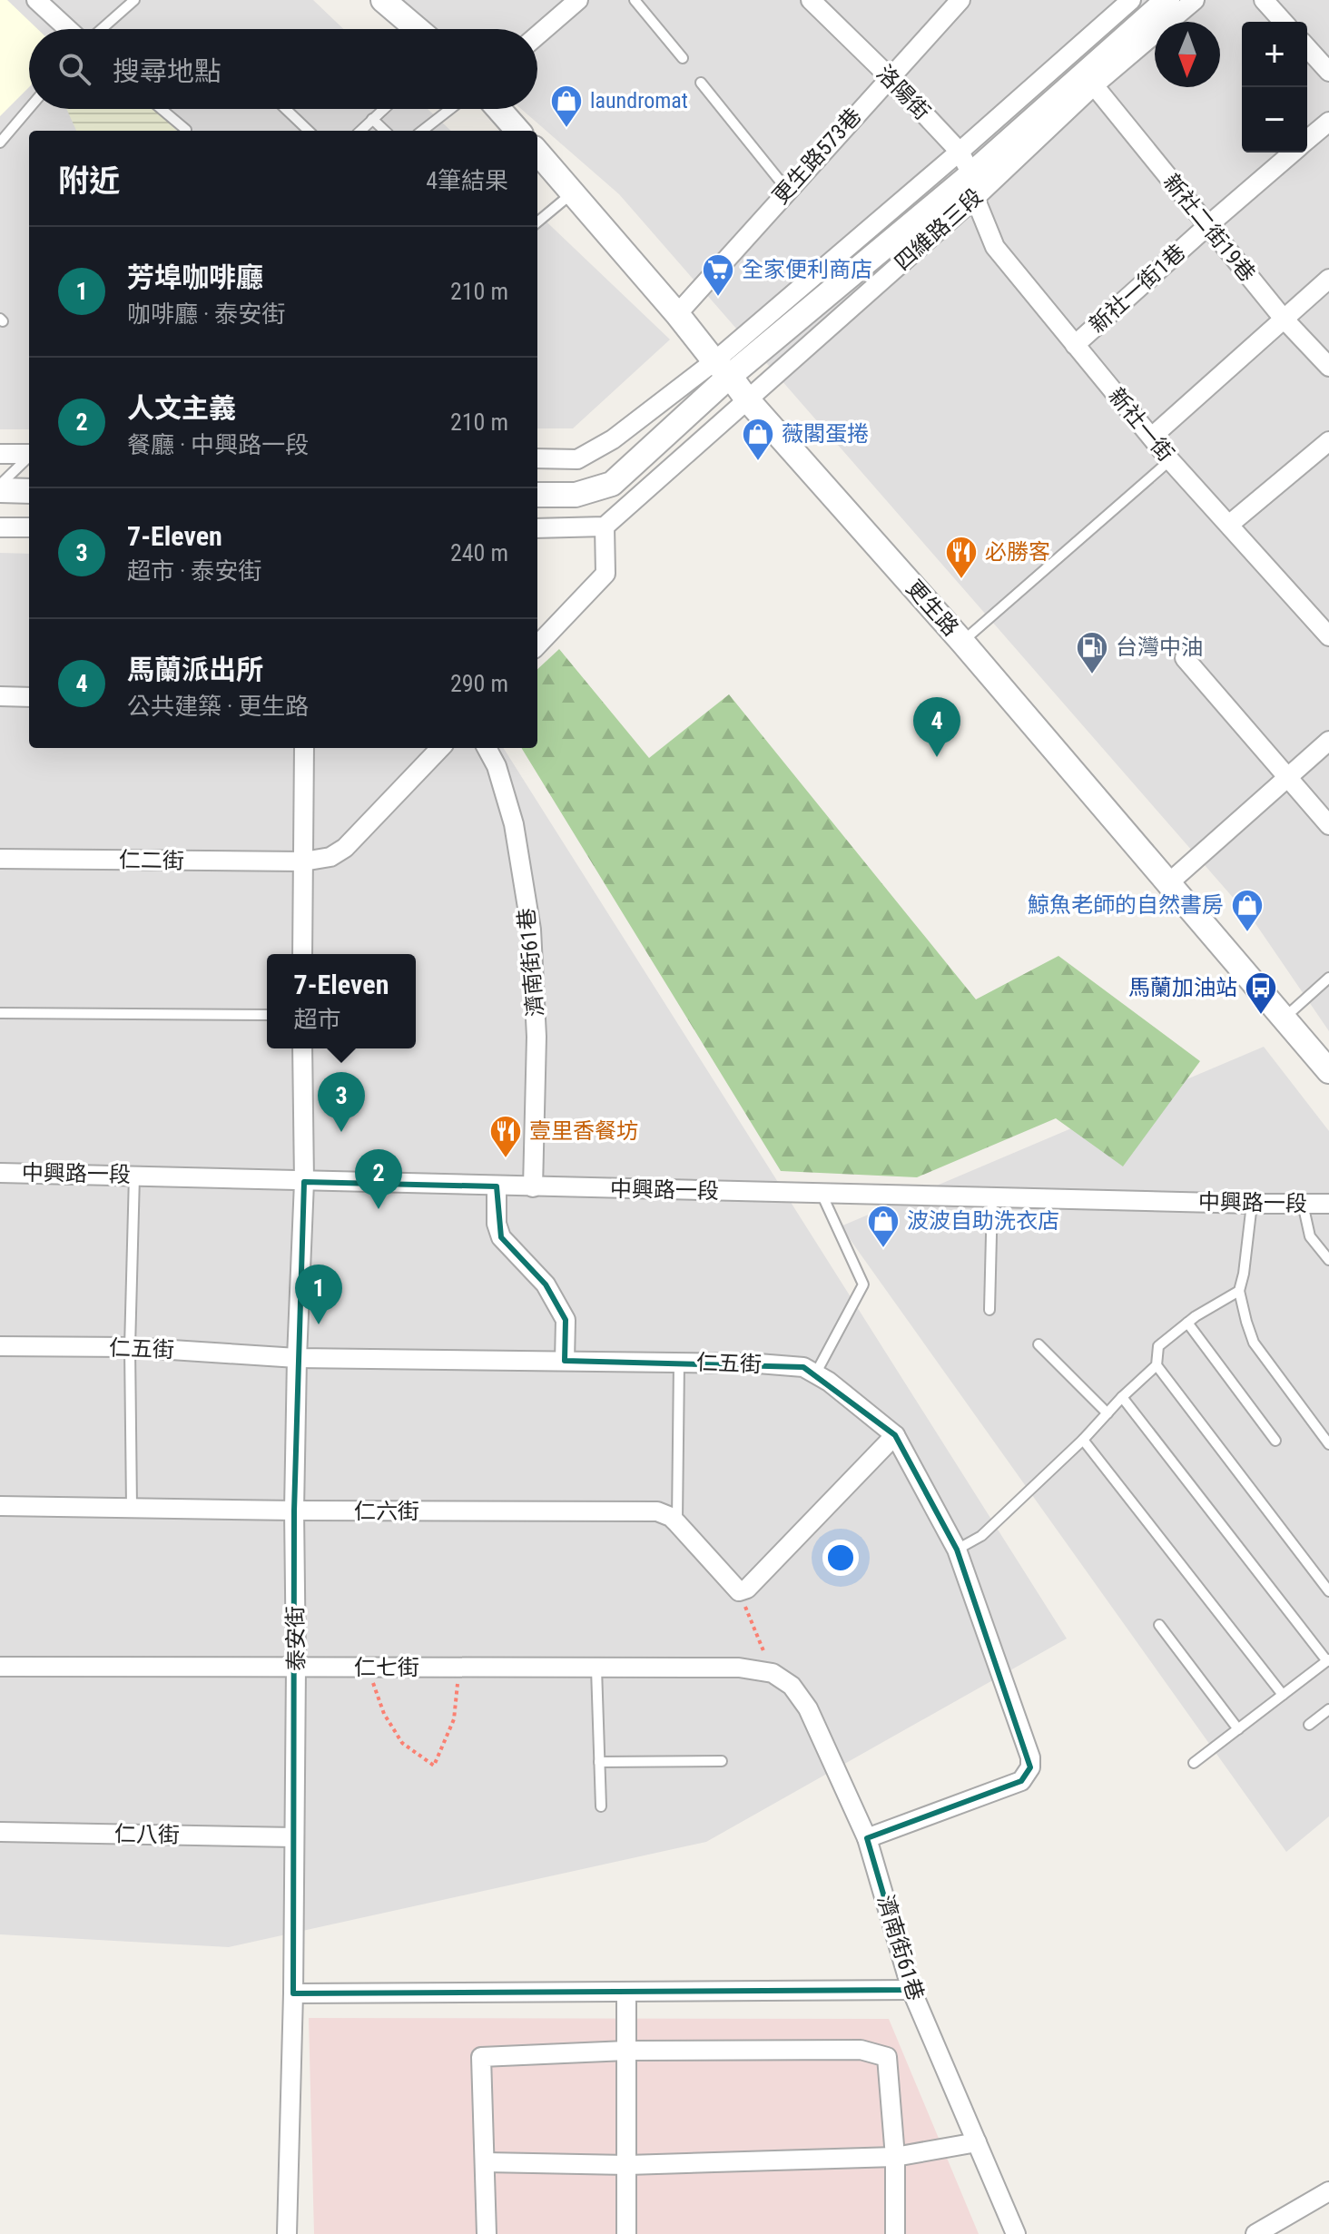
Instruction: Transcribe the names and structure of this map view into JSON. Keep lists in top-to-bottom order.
{
  "streets": {
    "street": [
      "洛陽街",
      "更生路573巷",
      "新社二街19巷",
      "四維路三段",
      "新社一街1巷",
      "新社一街",
      "更生路",
      "仁二街",
      "濟南街61巷",
      "中興路一段",
      "仁五街",
      "仁六街",
      "泰安街",
      "仁七街",
      "仁八街"
    ]
  },
  "crossings": [
    ["洛陽街", "更生路573巷"],
    ["洛陽街", "四維路三段"],
    ["洛陽街", "新社一街"],
    ["更生路573巷", "更生路"],
    ["新社二街19巷", "四維路三段"],
    ["新社二街19巷", "新社一街1巷"],
    ["四維路三段", "新社一街"],
    ["四維路三段", "更生路"],
    ["新社一街1巷", "新社一街"],
    ["濟南街61巷", "中興路一段"],
    ["濟南街61巷", "仁五街"],
    ["濟南街61巷", "仁七街"],
    ["中興路一段", "泰安街"],
    ["仁五街", "泰安街"],
    ["仁六街", "泰安街"],
    ["泰安街", "仁七街"],
    ["泰安街", "仁八街"]
  ],
  "places": {
    "shop": [
      "laundromat",
      "薇閣蛋捲",
      "鯨魚老師的自然書房",
      "波波自助洗衣店"
    ],
    "supermarket": ["全家便利商店"],
    "restaurant": ["必勝客", "壹里香餐坊"],
    "fuel station": ["台灣中油"],
    "bus stop": ["馬蘭加油站"]
  },
  "north": "bottom",
  "page": {
    "map_buttons": ["+", "−"],
    "search": "搜尋地點",
    "heading": ["附近", "4筆結果"],
    "list": [
      {
        "mark": "1",
        "name": "芳埠咖啡廳",
        "note": "咖啡廳 · 泰安街",
        "value": "210 m"
      },
      {
        "mark": "2",
        "name": "人文主義",
        "note": "餐廳 · 中興路一段",
        "value": "210 m"
      },
      {
        "mark": "3",
        "name": "7-Eleven",
        "note": "超市 · 泰安街",
        "value": "240 m"
      },
      {
        "mark": "4",
        "name": "馬蘭派出所",
        "note": "公共建築 · 更生路",
        "value": "290 m"
      }
    ],
    "pins": [
      "4",
      "3",
      "2",
      "1"
    ],
    "popup": ["7-Eleven", "超市"]
  }
}
